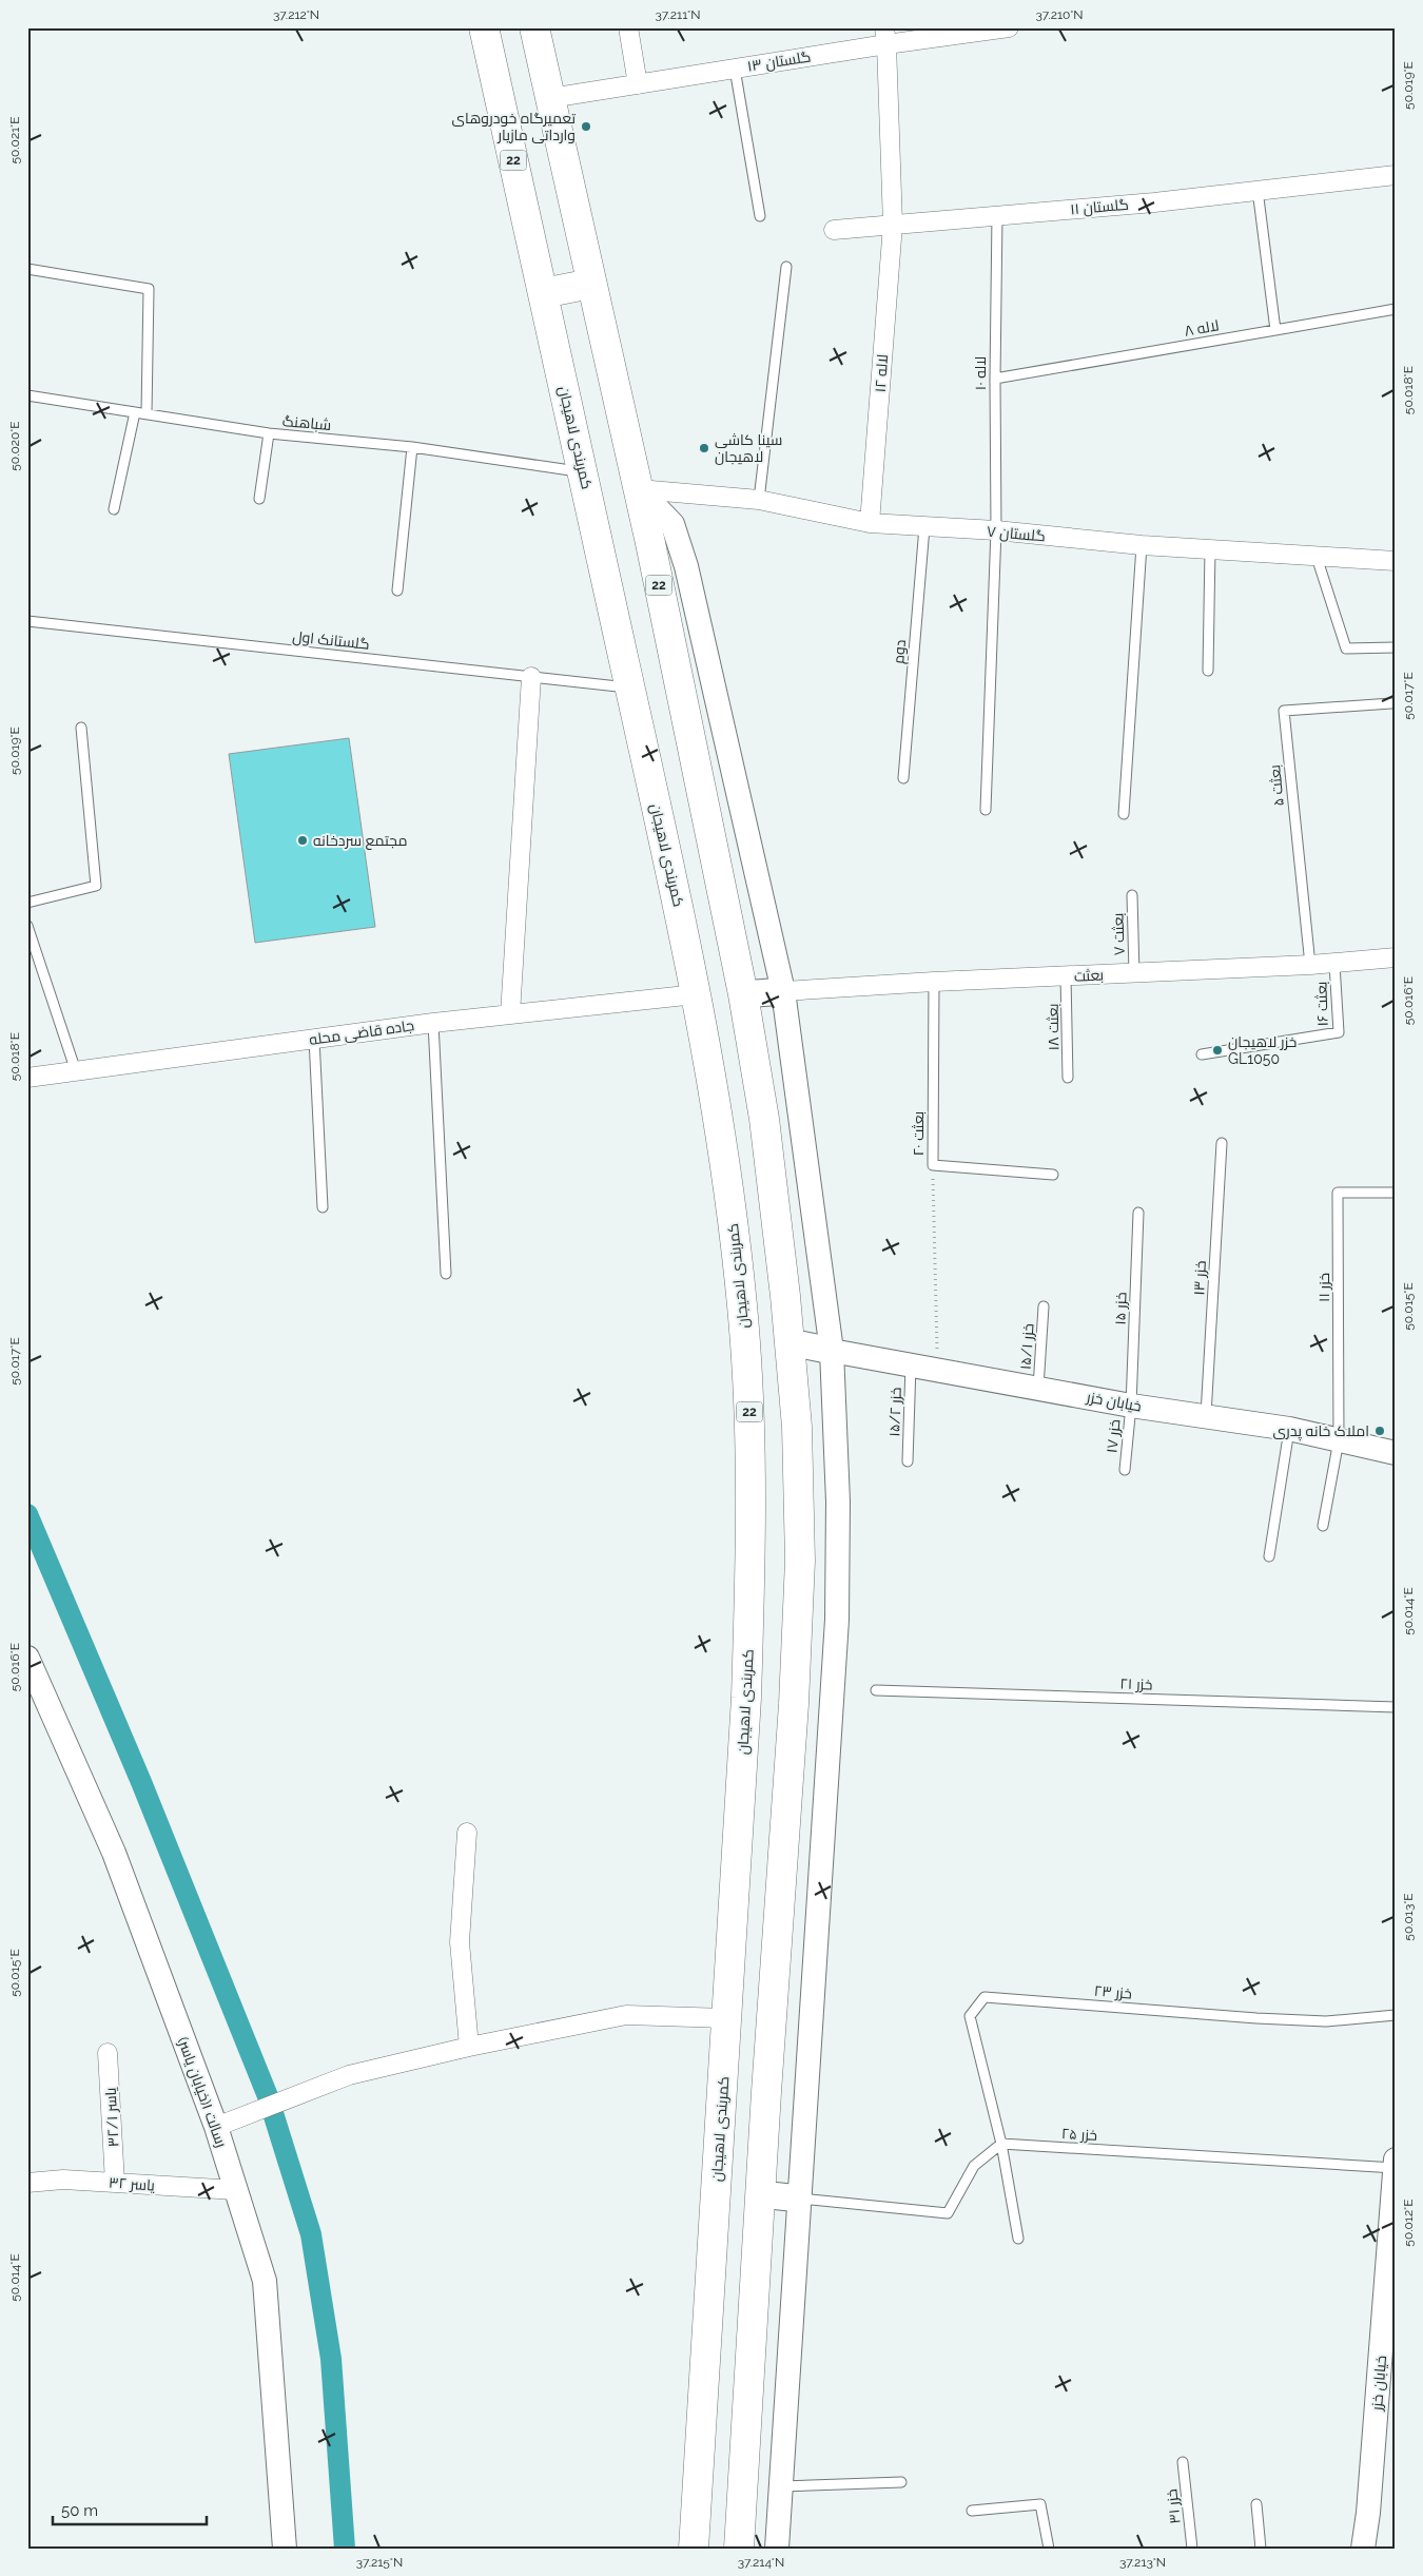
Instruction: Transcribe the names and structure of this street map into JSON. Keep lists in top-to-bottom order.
{
  "streets": {
    "highway": ["22", "کمربندی لاهیجان"],
    "street": [
      "گلستان ۱۳",
      "گلستان ۱۱",
      "لاله ۱۲",
      "گلستان ۷",
      "بعثت",
      "جاده قاضی محله",
      "خیابان خزر",
      "رسالت ۱(خیابان یاسر)",
      "یاسر ۳۲/۱",
      "یاسر ۳۲"
    ],
    "lane": [
      "لاله ۸",
      "لاله ۱۰",
      "شباهنگ",
      "گلستانک اول",
      "دوم",
      "بعثت ۵",
      "بعثت ۷",
      "بعثت ۱۶",
      "بعثت ۱۸",
      "بعثت ۲۰",
      "خزر ۱۳",
      "خزر ۱۱",
      "خزر ۱۵",
      "خزر ۱۵/۱",
      "خزر ۱۵/۲",
      "خزر ۱۷",
      "خزر ۲۱",
      "خزر ۲۳",
      "خزر ۲۵",
      "خزر ۳۱"
    ]
  },
  "crossings": [
    ["گلستان ۱۳", "22"],
    ["گلستان ۱۳", "لاله ۱۲"],
    ["22", "گلستان ۷"],
    ["گلستان ۱۱", "لاله ۱۲"],
    ["گلستان ۱۱", "لاله ۱۰"],
    ["لاله ۸", "لاله ۱۰"],
    ["لاله ۱۲", "گلستان ۷"],
    ["لاله ۱۰", "گلستان ۷"],
    ["شباهنگ", "کمربندی لاهیجان"],
    ["کمربندی لاهیجان", "گلستانک اول"],
    ["کمربندی لاهیجان", "جاده قاضی محله"],
    ["گلستان ۷", "دوم"],
    ["بعثت ۵", "بعثت"],
    ["بعثت ۷", "بعثت"],
    ["بعثت", "بعثت ۱۶"],
    ["بعثت", "بعثت ۱۸"],
    ["بعثت", "بعثت ۲۰"],
    ["خزر ۱۳", "خیابان خزر"],
    ["خزر ۱۱", "خیابان خزر"],
    ["خزر ۱۵", "خیابان خزر"],
    ["خزر ۱۵", "خزر ۱۷"],
    ["خزر ۱۵/۱", "خیابان خزر"],
    ["خیابان خزر", "خزر ۱۵/۲"],
    ["خیابان خزر", "خزر ۱۷"],
    ["خیابان خزر", "خزر ۲۵"],
    ["خزر ۲۳", "خزر ۲۵"],
    ["رسالت ۱(خیابان یاسر)", "یاسر ۳۲"],
    ["یاسر ۳۲/۱", "یاسر ۳۲"]
  ],
  "places": [
    "تعمیرگاه خودروهای وارداتی مازیار",
    "سینا کاشی لاهیجان",
    "مجتمع سردخانه",
    "خزر لاهیجان GL1050",
    "املاک خانه پدری"
  ],
  "scale_bar": "50 m",
  "coordinates": [
    "37.212°N",
    "37.211°N",
    "37.210°N",
    "50.019°E",
    "50.021°E",
    "50.018°E",
    "50.020°E",
    "50.017°E",
    "50.016°E",
    "50.015°E",
    "50.014°E",
    "50.013°E",
    "50.012°E",
    "37.215°N",
    "37.214°N",
    "37.213°N"
  ]
}
